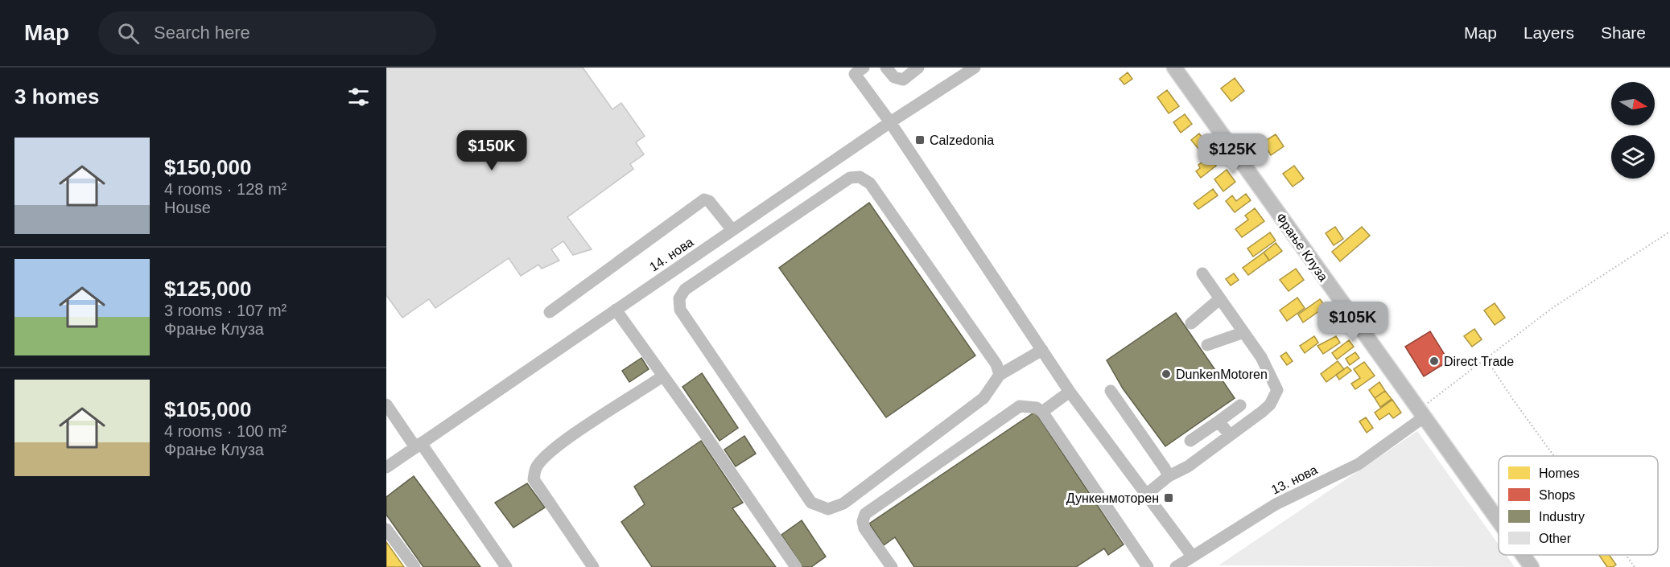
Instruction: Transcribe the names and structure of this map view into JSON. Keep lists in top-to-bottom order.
{
  "streets": {
    "main road": ["Фрање Клуза"],
    "lane": ["14. нова", "13. нова"]
  },
  "crossings": [
    ["Фрање Клуза", "13. нова"]
  ],
  "places": {
    "transit": ["Calzedonia", "Дункенмоторен"],
    "other": ["Direct Trade", "DunkenMotoren"]
  },
  "legend": [
    "Homes",
    "Shops",
    "Industry",
    "Other"
  ],
  "north": "right",
  "page": {
    "header": "Map",
    "search": "Search here",
    "nav": ["Map", "Layers", "Share"],
    "heading": "3 homes",
    "list": [
      {
        "name": "$150,000",
        "note": "4 rooms · 128 m² · House"
      },
      {
        "name": "$125,000",
        "note": "3 rooms · 107 m² · Фрање Клуза"
      },
      {
        "name": "$105,000",
        "note": "4 rooms · 100 m² · Фрање Клуза"
      }
    ],
    "price": ["$150K", "$125K", "$105K"]
  }
}
